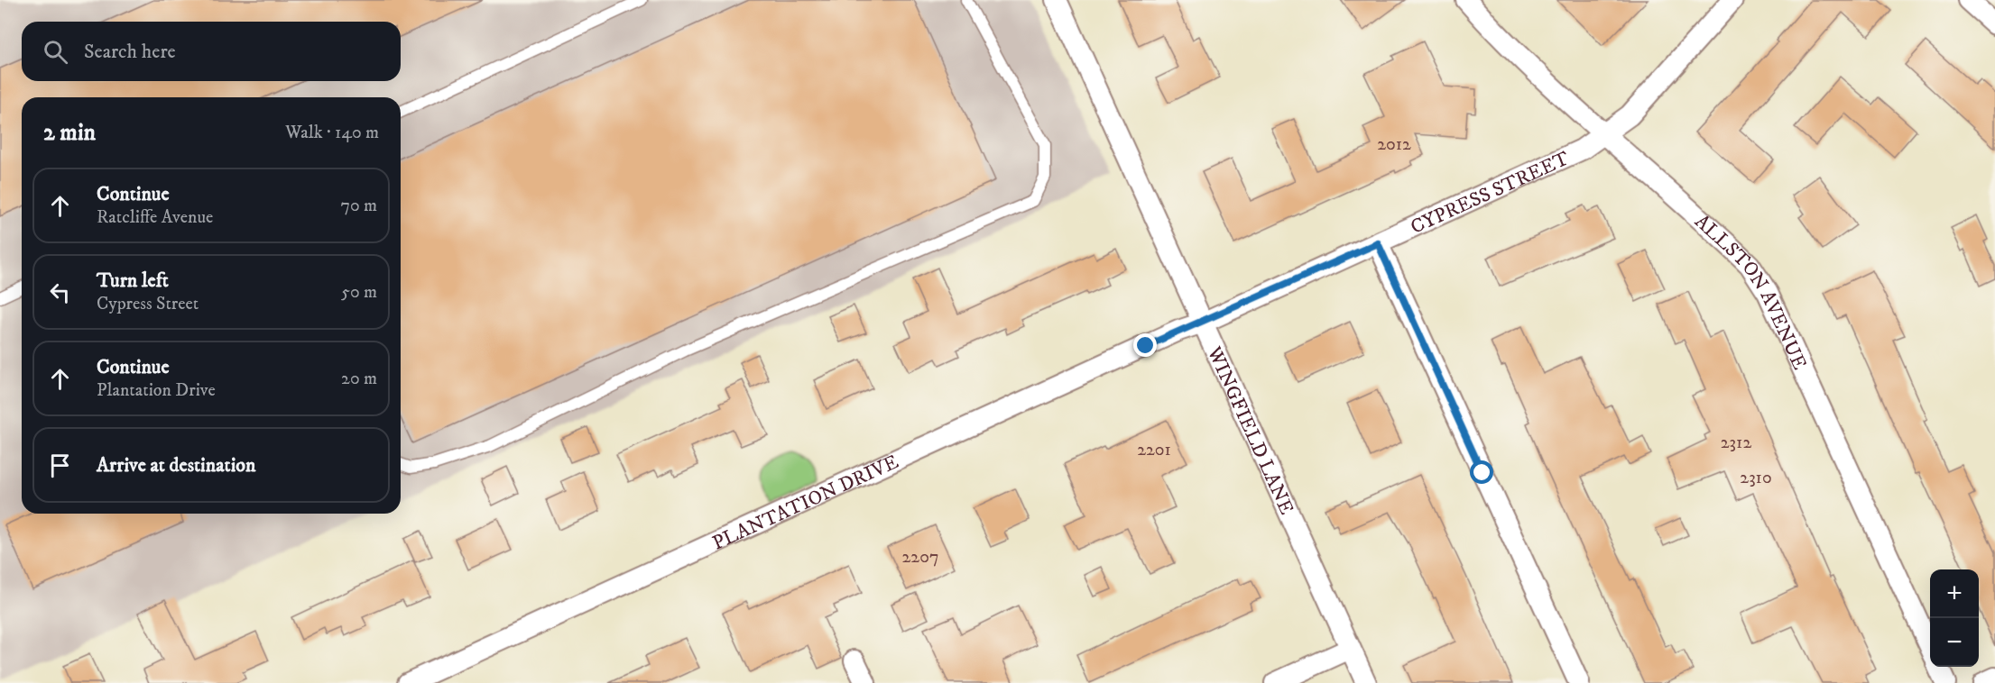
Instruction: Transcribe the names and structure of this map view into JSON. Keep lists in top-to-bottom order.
{
  "streets": {
    "street": [
      "CYPRESS STREET",
      "ALLSTON AVENUE",
      "WINGFIELD LANE",
      "PLANTATION DRIVE"
    ]
  },
  "crossings": [
    ["CYPRESS STREET", "ALLSTON AVENUE"],
    ["CYPRESS STREET", "WINGFIELD LANE"],
    ["CYPRESS STREET", "PLANTATION DRIVE"],
    ["WINGFIELD LANE", "PLANTATION DRIVE"]
  ],
  "house_numbers": [
    "2012",
    "2312",
    "2201",
    "2310",
    "2207"
  ],
  "page": {
    "search": "Search here",
    "heading": ["2 min", "Walk · 140 m"],
    "list": [
      ["Continue", "Ratcliffe Avenue", "70 m"],
      ["Turn left", "Cypress Street", "50 m"],
      ["Continue", "Plantation Drive", "20 m"],
      "Arrive at destination"
    ],
    "map_buttons": ["+", "−"]
  }
}
